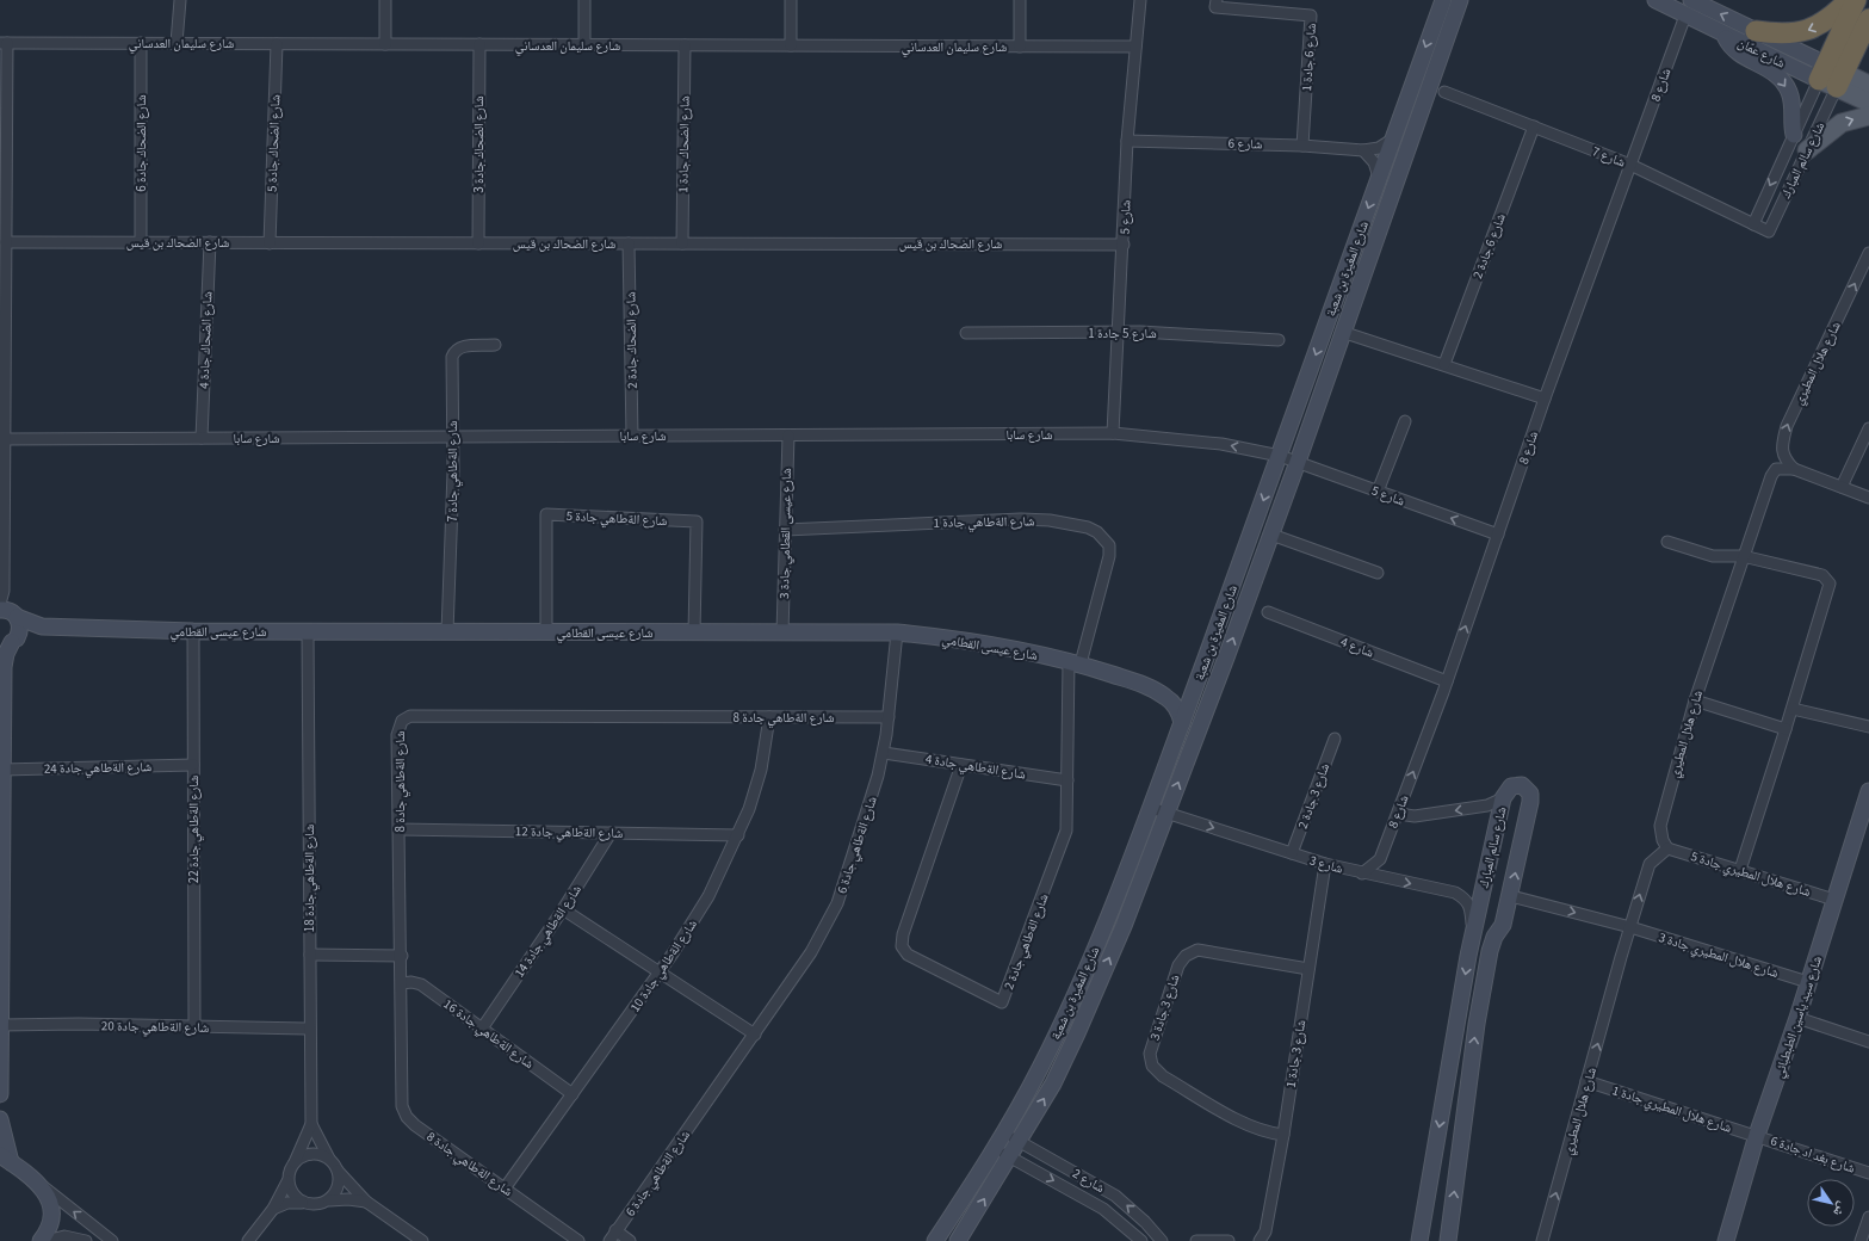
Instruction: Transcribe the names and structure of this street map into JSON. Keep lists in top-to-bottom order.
{
  "streets": {
    "main road": ["شارع عمّان"],
    "street": [
      "شارع سليمان العدساني",
      "شارع 6 جادة 1",
      "شارع 8",
      "شارع الضحاك جادة 6",
      "شارع الضحاك جادة 5",
      "شارع 6",
      "شارع الضحاك جادة 3",
      "شارع الضحاك جادة 1",
      "شارع 7",
      "شارع سالم المبارك",
      "شارع 5",
      "شارع الضحاك بن قيس",
      "شارع 6 جادة 2",
      "شارع المغيرة بن شعبة",
      "شارع 5 جادة 1",
      "شارع الضحاك جادة 4",
      "شارع الضحاك جادة 2",
      "شارع هلال المطيري",
      "شارع سابا",
      "شارع الةطاهي جادة 7",
      "شارع الةطاهي جادة 5",
      "شارع الةطاهي جادة 1",
      "شارع عيسى القطامي جادة 3",
      "شارع عيسى القطامي",
      "شارع 4",
      "شارع الةطاهي جادة 8",
      "شارع الةطاهي جادة 4",
      "شارع الةطاهي جادة 24",
      "شارع 3 جادة 2",
      "شارع الةطاهي جادة 22",
      "شارع الةطاهي جادة 12",
      "شارع الةطاهي جادة 6",
      "شارع 3",
      "شارع هلال المطيري جادة 5",
      "شارع الةطاهي جادة 18",
      "شارع الةطاهي جادة 14",
      "شارع الةطاهي جادة 2",
      "شارع هلال المطيري جادة 3",
      "شارع الةطاهي جادة 10",
      "شارع 3 جادة 3",
      "شارع سيد ياسين الطبطبائي",
      "شارع الةطاهي جادة 20",
      "شارع الةطاهي جادة 16",
      "شارع 3 جادة 1",
      "شارع هلال المطيري جادة 1",
      "شارع بغد اد جادة 6",
      "شارع 2"
    ]
  },
  "crossings": [
    ["شارع سليمان العدساني", "شارع الضحاك جادة 6"],
    ["شارع سليمان العدساني", "شارع الضحاك جادة 5"],
    ["شارع سليمان العدساني", "شارع الضحاك جادة 3"],
    ["شارع سليمان العدساني", "شارع الضحاك جادة 1"],
    ["شارع سليمان العدساني", "شارع 5"],
    ["شارع عمّان", "شارع 8"],
    ["شارع عمّان", "شارع سالم المبارك"],
    ["شارع 6 جادة 1", "شارع 6"],
    ["شارع 8", "شارع 7"],
    ["شارع 8", "شارع 5"],
    ["شارع 8", "شارع 4"],
    ["شارع 8", "شارع 3"],
    ["شارع الضحاك جادة 6", "شارع الضحاك بن قيس"],
    ["شارع الضحاك جادة 5", "شارع الضحاك بن قيس"],
    ["شارع 6", "شارع 5"],
    ["شارع 6", "شارع المغيرة بن شعبة"],
    ["شارع الضحاك جادة 3", "شارع الضحاك بن قيس"],
    ["شارع الضحاك جادة 1", "شارع الضحاك بن قيس"],
    ["شارع 7", "شارع سالم المبارك"],
    ["شارع 7", "شارع 6 جادة 2"],
    ["شارع سالم المبارك", "شارع 3"],
    ["شارع سالم المبارك", "شارع هلال المطيري جادة 3"],
    ["شارع 5", "شارع الضحاك بن قيس"],
    ["شارع 5", "شارع المغيرة بن شعبة"],
    ["شارع 5", "شارع 5 جادة 1"],
    ["شارع 5", "شارع سابا"],
    ["شارع الضحاك بن قيس", "شارع الضحاك جادة 4"],
    ["شارع الضحاك بن قيس", "شارع الضحاك جادة 2"],
    ["شارع المغيرة بن شعبة", "شارع سابا"],
    ["شارع المغيرة بن شعبة", "شارع عيسى القطامي"],
    ["شارع المغيرة بن شعبة", "شارع 3"],
    ["شارع المغيرة بن شعبة", "شارع 2"],
    ["شارع الضحاك جادة 4", "شارع سابا"],
    ["شارع الضحاك جادة 2", "شارع سابا"],
    ["شارع هلال المطيري", "شارع هلال المطيري جادة 5"],
    ["شارع هلال المطيري", "شارع هلال المطيري جادة 3"],
    ["شارع هلال المطيري", "شارع هلال المطيري جادة 1"],
    ["شارع سابا", "شارع الةطاهي جادة 7"],
    ["شارع سابا", "شارع عيسى القطامي جادة 3"],
    ["شارع الةطاهي جادة 7", "شارع عيسى القطامي"],
    ["شارع الةطاهي جادة 5", "شارع عيسى القطامي"],
    ["شارع الةطاهي جادة 1", "شارع عيسى القطامي جادة 3"],
    ["شارع الةطاهي جادة 1", "شارع عيسى القطامي"],
    ["شارع الةطاهي جادة 1", "شارع الةطاهي جادة 2"],
    ["شارع عيسى القطامي جادة 3", "شارع عيسى القطامي"],
    ["شارع عيسى القطامي", "شارع الةطاهي جادة 22"],
    ["شارع عيسى القطامي", "شارع الةطاهي جادة 6"],
    ["شارع عيسى القطامي", "شارع الةطاهي جادة 18"],
    ["شارع عيسى القطامي", "شارع الةطاهي جادة 2"],
    ["شارع الةطاهي جادة 8", "شارع الةطاهي جادة 12"],
    ["شارع الةطاهي جادة 8", "شارع الةطاهي جادة 6"],
    ["شارع الةطاهي جادة 8", "شارع الةطاهي جادة 10"],
    ["شارع الةطاهي جادة 8", "شارع الةطاهي جادة 16"],
    ["شارع الةطاهي جادة 4", "شارع الةطاهي جادة 6"],
    ["شارع الةطاهي جادة 4", "شارع الةطاهي جادة 2"],
    ["شارع الةطاهي جادة 24", "شارع الةطاهي جادة 22"],
    ["شارع 3 جادة 2", "شارع 3"],
    ["شارع الةطاهي جادة 22", "شارع الةطاهي جادة 20"],
    ["شارع الةطاهي جادة 12", "شارع الةطاهي جادة 14"],
    ["شارع الةطاهي جادة 12", "شارع الةطاهي جادة 10"],
    ["شارع 3", "شارع 3 جادة 1"],
    ["شارع هلال المطيري جادة 5", "شارع سيد ياسين الطبطبائي"],
    ["شارع الةطاهي جادة 18", "شارع الةطاهي جادة 20"],
    ["شارع الةطاهي جادة 14", "شارع الةطاهي جادة 16"],
    ["شارع هلال المطيري جادة 3", "شارع سيد ياسين الطبطبائي"],
    ["شارع الةطاهي جادة 10", "شارع الةطاهي جادة 16"],
    ["شارع 3 جادة 3", "شارع 3 جادة 1"],
    ["شارع سيد ياسين الطبطبائي", "شارع هلال المطيري جادة 1"],
    ["شارع سيد ياسين الطبطبائي", "شارع بغد اد جادة 6"],
    ["شارع هلال المطيري جادة 1", "شارع بغد اد جادة 6"]
  ],
  "one_way": ["شارع هلال المطيري", "شارع 3", "شارع هلال المطيري جادة 3"],
  "north": "bottom right"
}
